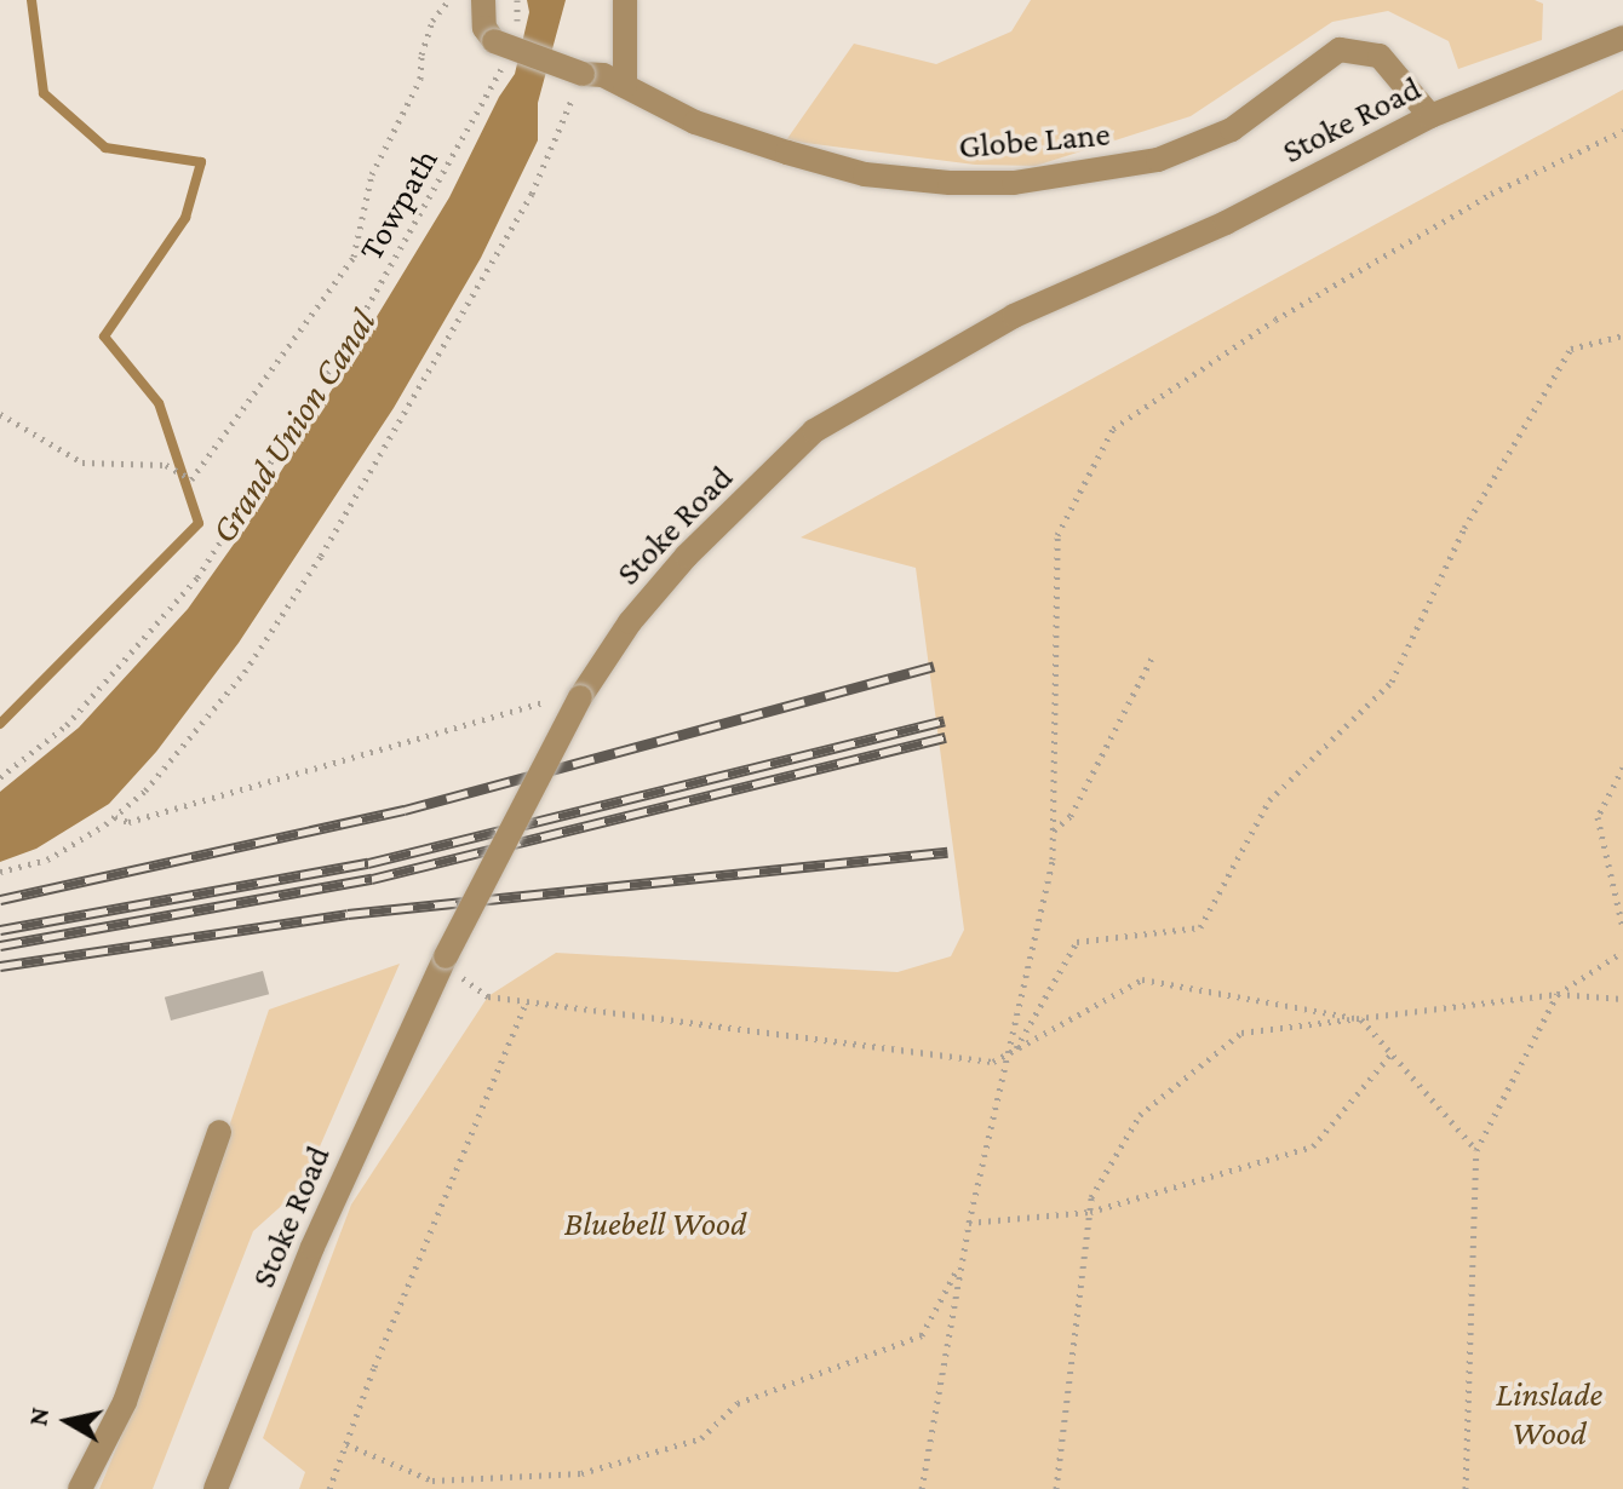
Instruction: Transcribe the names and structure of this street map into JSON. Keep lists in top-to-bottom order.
{
  "streets": {
    "street": ["Stoke Road", "Globe Lane"],
    "path": ["Towpath"]
  },
  "crossings": [
    ["Stoke Road", "Globe Lane"],
    ["Globe Lane", "Towpath"]
  ],
  "water": ["Grand Union Canal"],
  "parks": ["Bluebell Wood", "Linslade Wood"],
  "north": "left"
}
